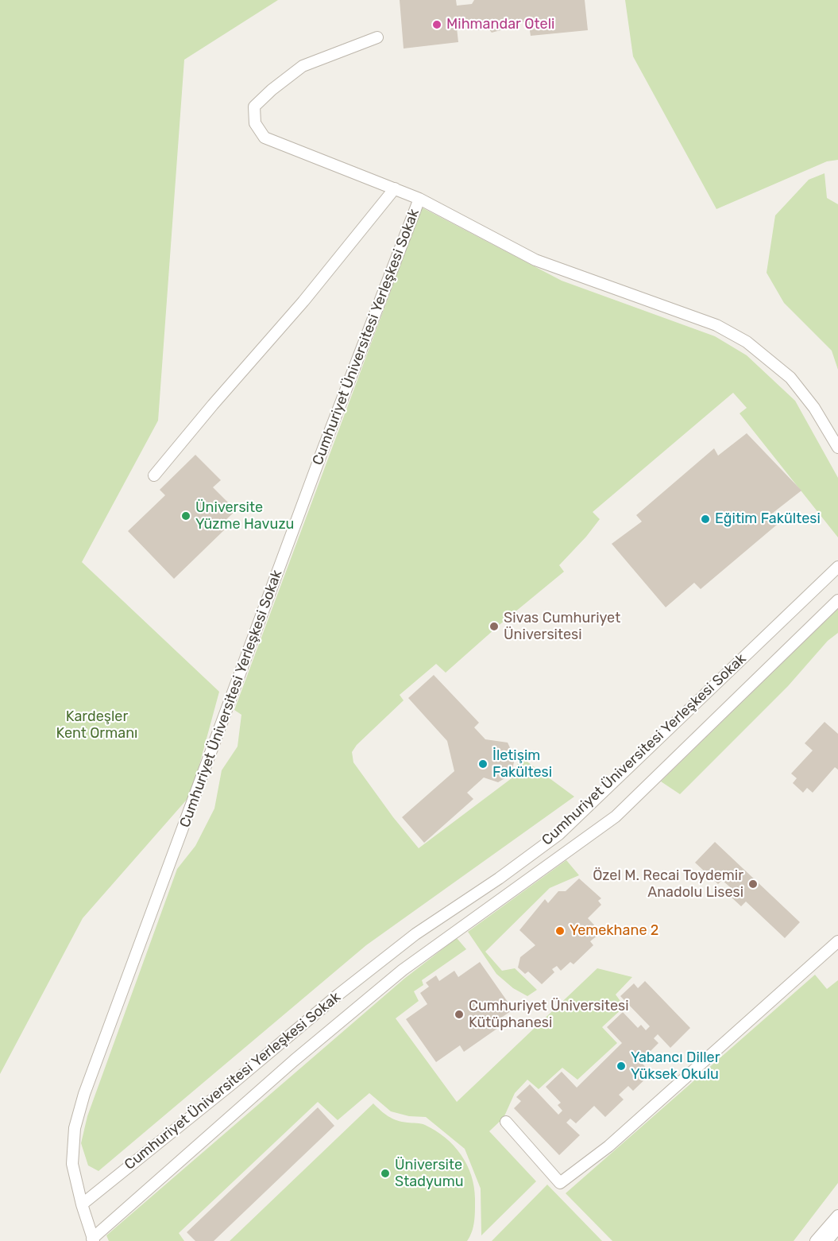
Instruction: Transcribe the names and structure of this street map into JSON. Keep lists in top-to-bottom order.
{
  "streets": {
    "street": ["Cumhuriyet Üniversitesi Yerleşkesi Sokak"]
  },
  "parks": ["Kardeşler Kent Ormanı"],
  "places": [
    "Mihmandar Oteli",
    "Üniversite Yüzme Havuzu",
    "Eğitim Fakültesi",
    "Sivas Cumhuriyet Üniversitesi",
    "İletişim Fakültesi",
    "Özel M. Recai Toydemir Anadolu Lisesi",
    "Yemekhane 2",
    "Cumhuriyet Üniversitesi Kütüphanesi",
    "Yabancı Diller Yüksek Okulu",
    "Üniversite Stadyumu"
  ]
}
